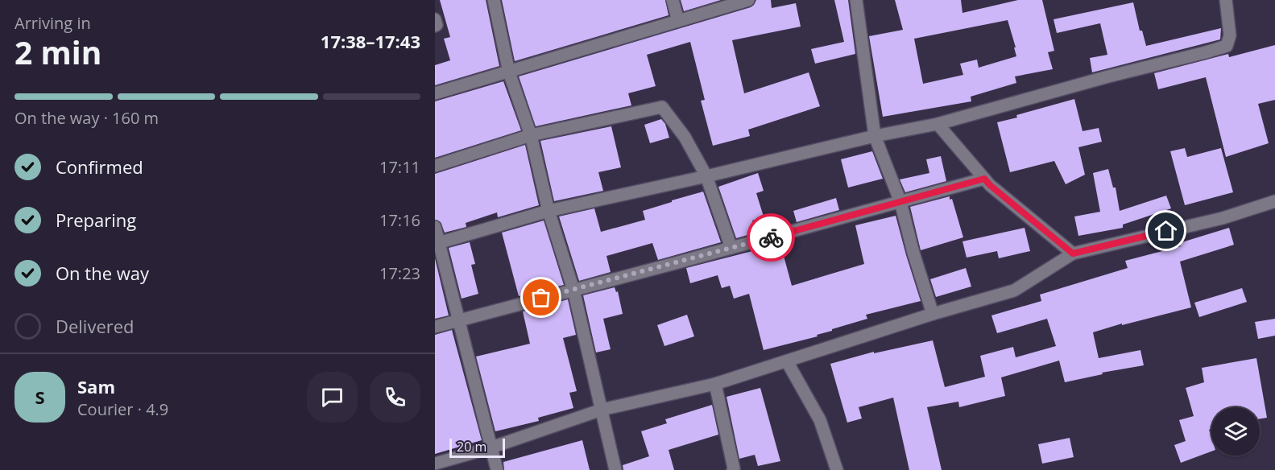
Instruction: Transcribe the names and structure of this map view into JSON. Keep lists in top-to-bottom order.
{
  "scale_bar": "20 m",
  "page": {
    "heading": ["2 min", "Arriving in", "17:38–17:43"],
    "panel": ["Sam", "Courier · 4.9"],
    "bar": "On the way · 160 m",
    "list": [
      ["Confirmed", "17:11"],
      ["Preparing", "17:16"],
      ["On the way", "17:23"],
      "Delivered"
    ],
    "round": "S",
    "scale": "20 m"
  }
}
